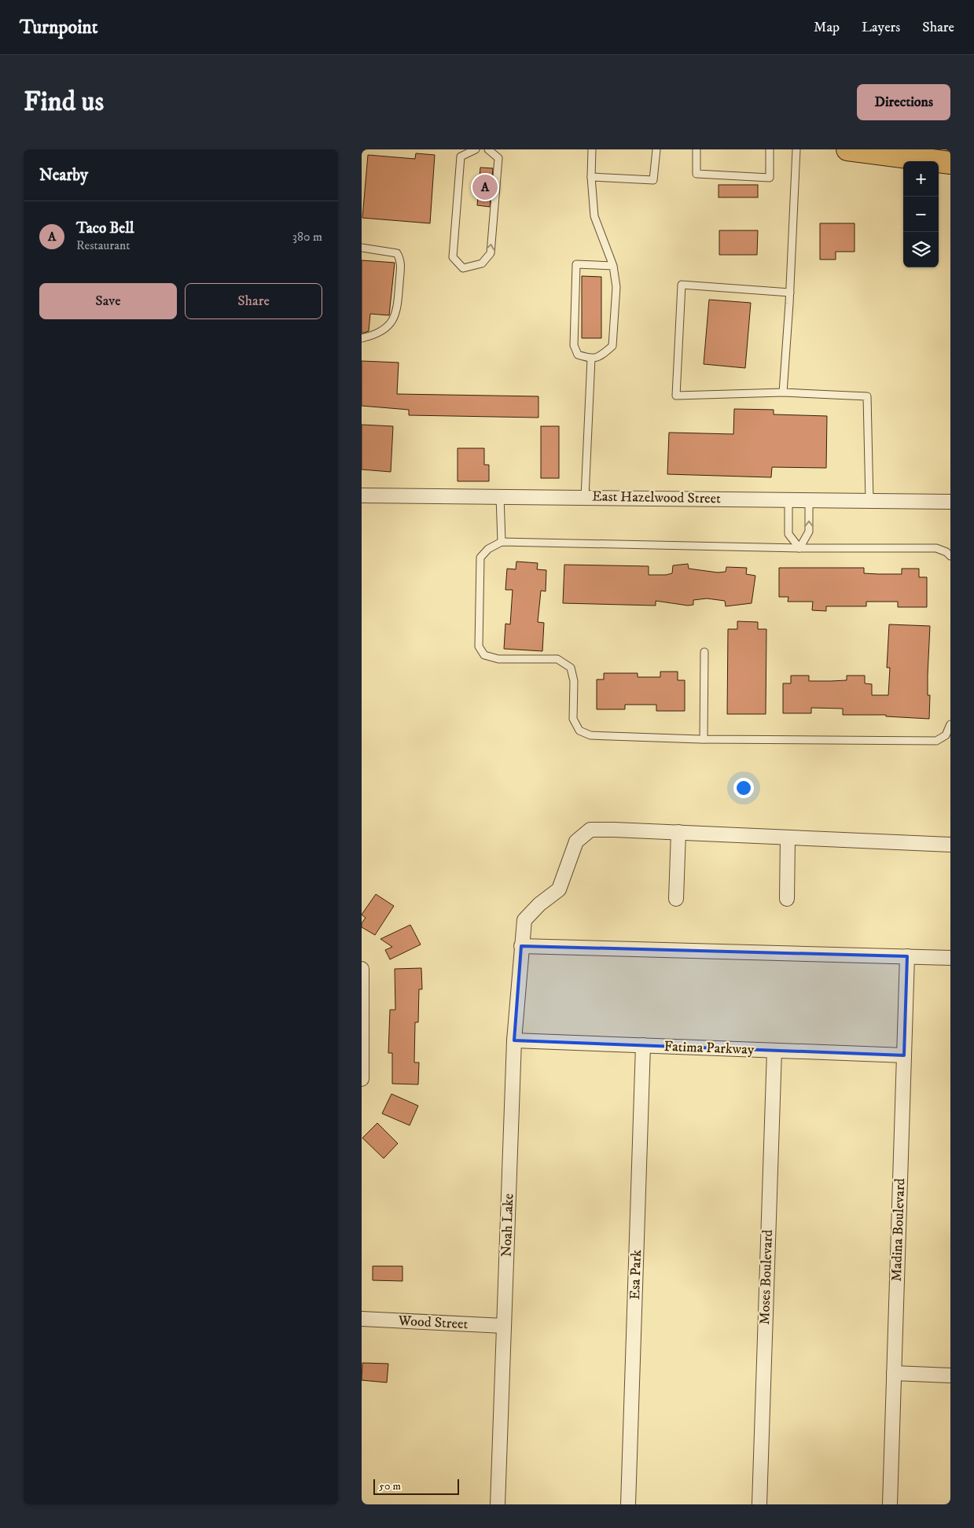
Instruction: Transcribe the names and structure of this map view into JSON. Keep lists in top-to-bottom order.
{
  "streets": {
    "street": [
      "East Hazelwood Street",
      "Fatima Parkway",
      "Noah Lake",
      "Madina Boulevard",
      "Esa Park",
      "Moses Boulevard",
      "Wood Street"
    ]
  },
  "crossings": [
    ["Fatima Parkway", "Noah Lake"],
    ["Fatima Parkway", "Madina Boulevard"],
    ["Fatima Parkway", "Esa Park"],
    ["Fatima Parkway", "Moses Boulevard"],
    ["Noah Lake", "Wood Street"]
  ],
  "scale_bar": "50 m",
  "page": {
    "header": "Turnpoint",
    "nav": ["Map", "Layers", "Share"],
    "buttons": [
      "Directions",
      ["Save", "Share"]
    ],
    "title": "Find us",
    "heading": "Nearby",
    "map_buttons": ["+", "−"],
    "pins": "A",
    "list": [
      {
        "mark": "A",
        "name": "Taco Bell",
        "note": "Restaurant",
        "value": "380 m"
      }
    ],
    "scale": "50 m"
  }
}
